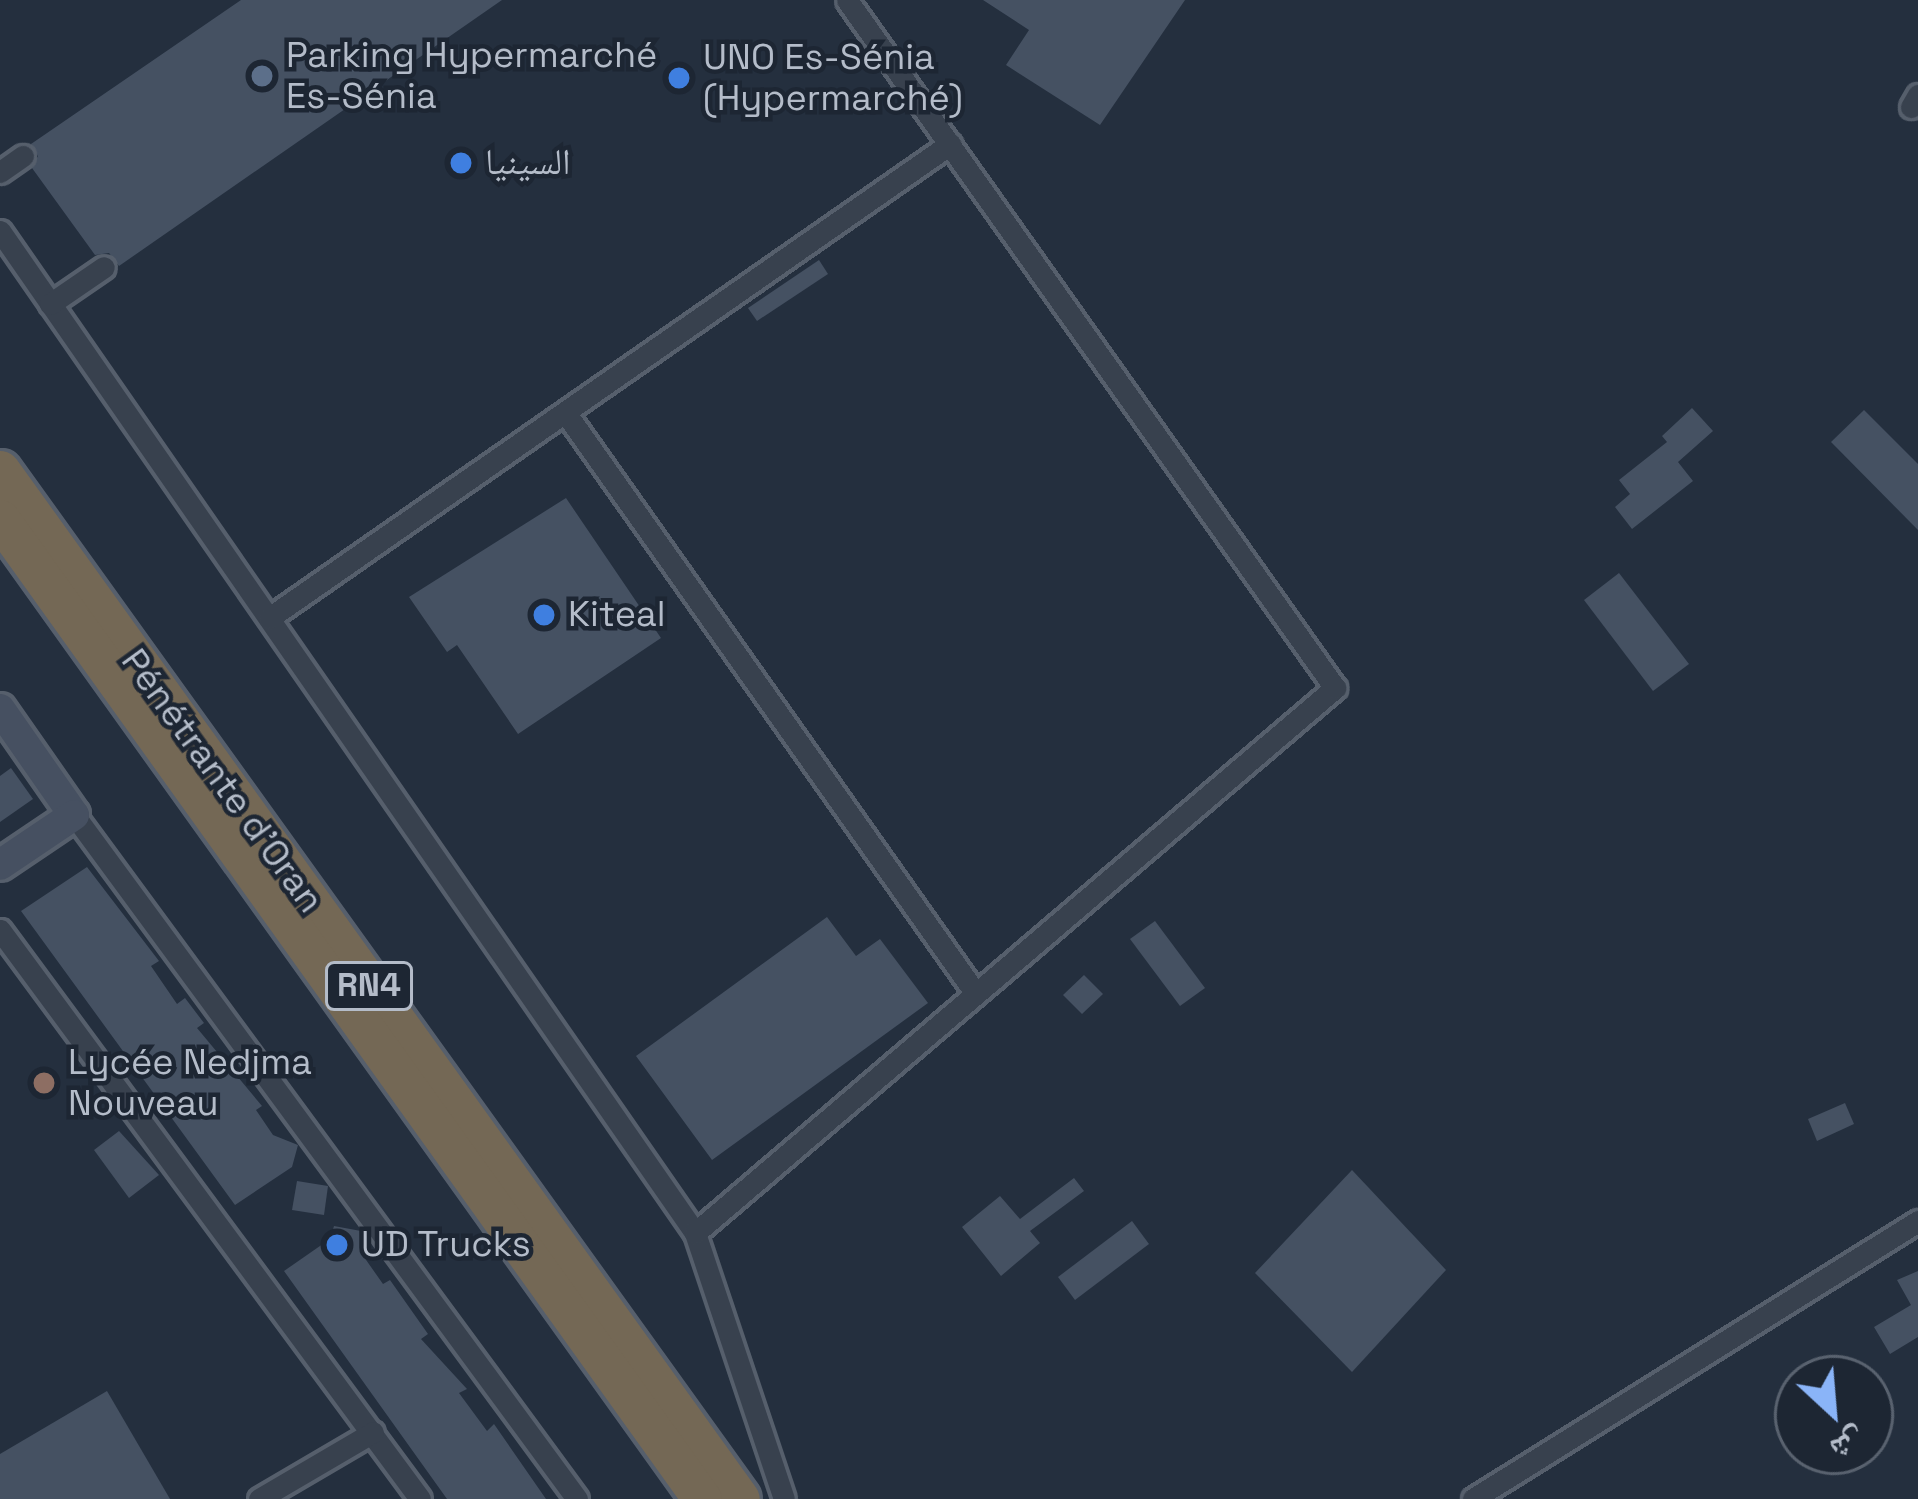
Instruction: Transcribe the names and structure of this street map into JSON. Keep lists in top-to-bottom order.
{
  "streets": {
    "highway": ["Pénétrante d'Oran", "RN4"]
  },
  "places": [
    "Parking Hypermarché Es-Sénia",
    "UNO Es-Sénia (Hypermarché)",
    "السينيا",
    "Kiteal",
    "Lycée Nedjma Nouveau",
    "UD Trucks"
  ],
  "north": "bottom right"
}
